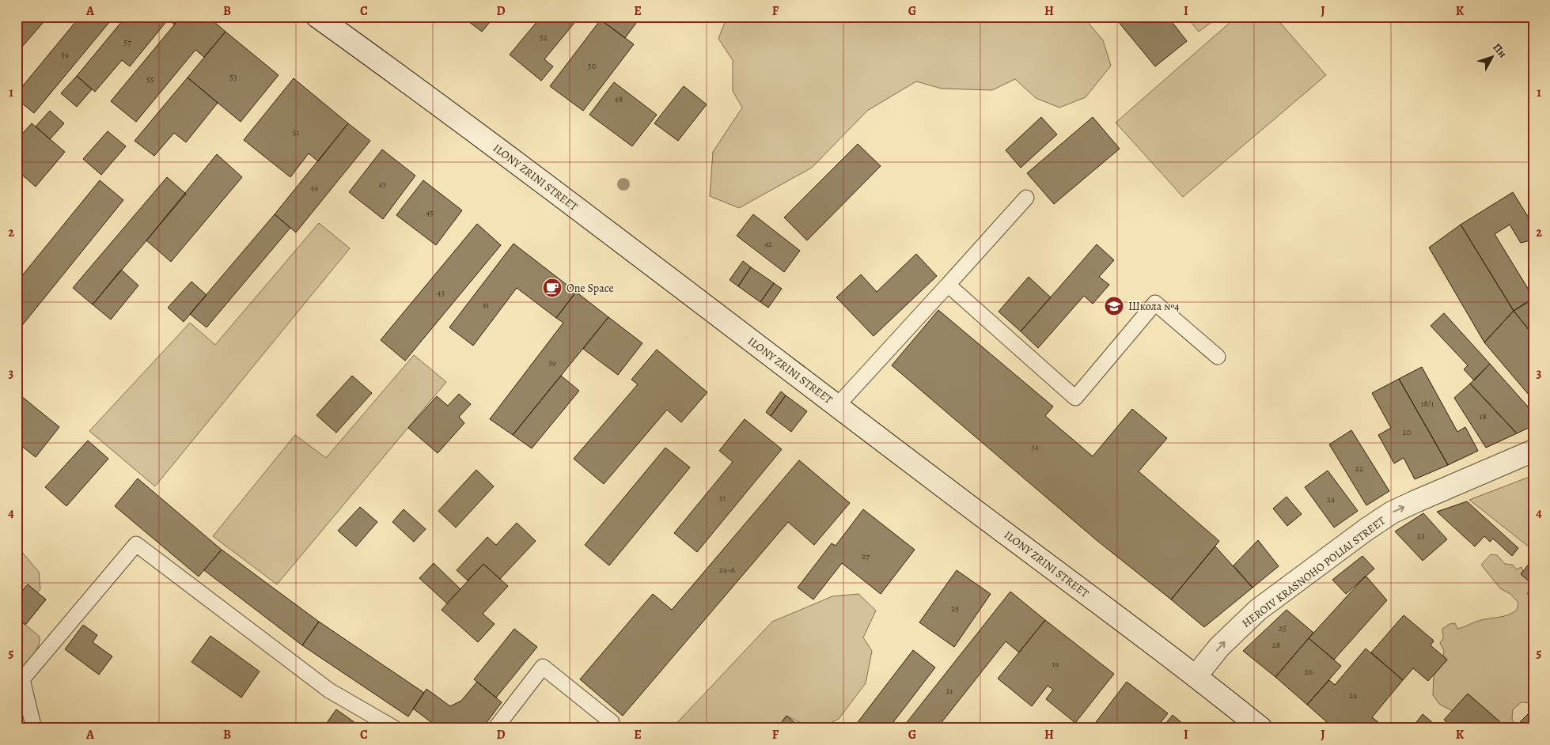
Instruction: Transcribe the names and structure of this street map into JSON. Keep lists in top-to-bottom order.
{
  "streets": {
    "main road": ["ILONY ZRINI STREET", "HEROIV KRASNOHO POLIAI STREET"]
  },
  "crossings": [
    ["ILONY ZRINI STREET", "HEROIV KRASNOHO POLIAI STREET"]
  ],
  "one_way": ["HEROIV KRASNOHO POLIAI STREET"],
  "places": {
    "cafe": ["One Space"],
    "school or university": ["Школа №4"]
  },
  "house_numbers": [
    "52",
    "57",
    "59",
    "50",
    "53",
    "55",
    "48",
    "51",
    "47",
    "49",
    "45",
    "42",
    "43",
    "41",
    "39",
    "18/1",
    "18",
    "20",
    "34",
    "22",
    "31",
    "24",
    "23",
    "27",
    "29-А",
    "25",
    "25",
    "28",
    "19",
    "26",
    "21",
    "24"
  ],
  "north": "top right",
  "grid": {
    "columns": [
      "A",
      "B",
      "C",
      "D",
      "E",
      "F",
      "G",
      "H",
      "I",
      "J",
      "K"
    ],
    "rows": [
      "1",
      "2",
      "3",
      "4",
      "5"
    ]
  }
}
